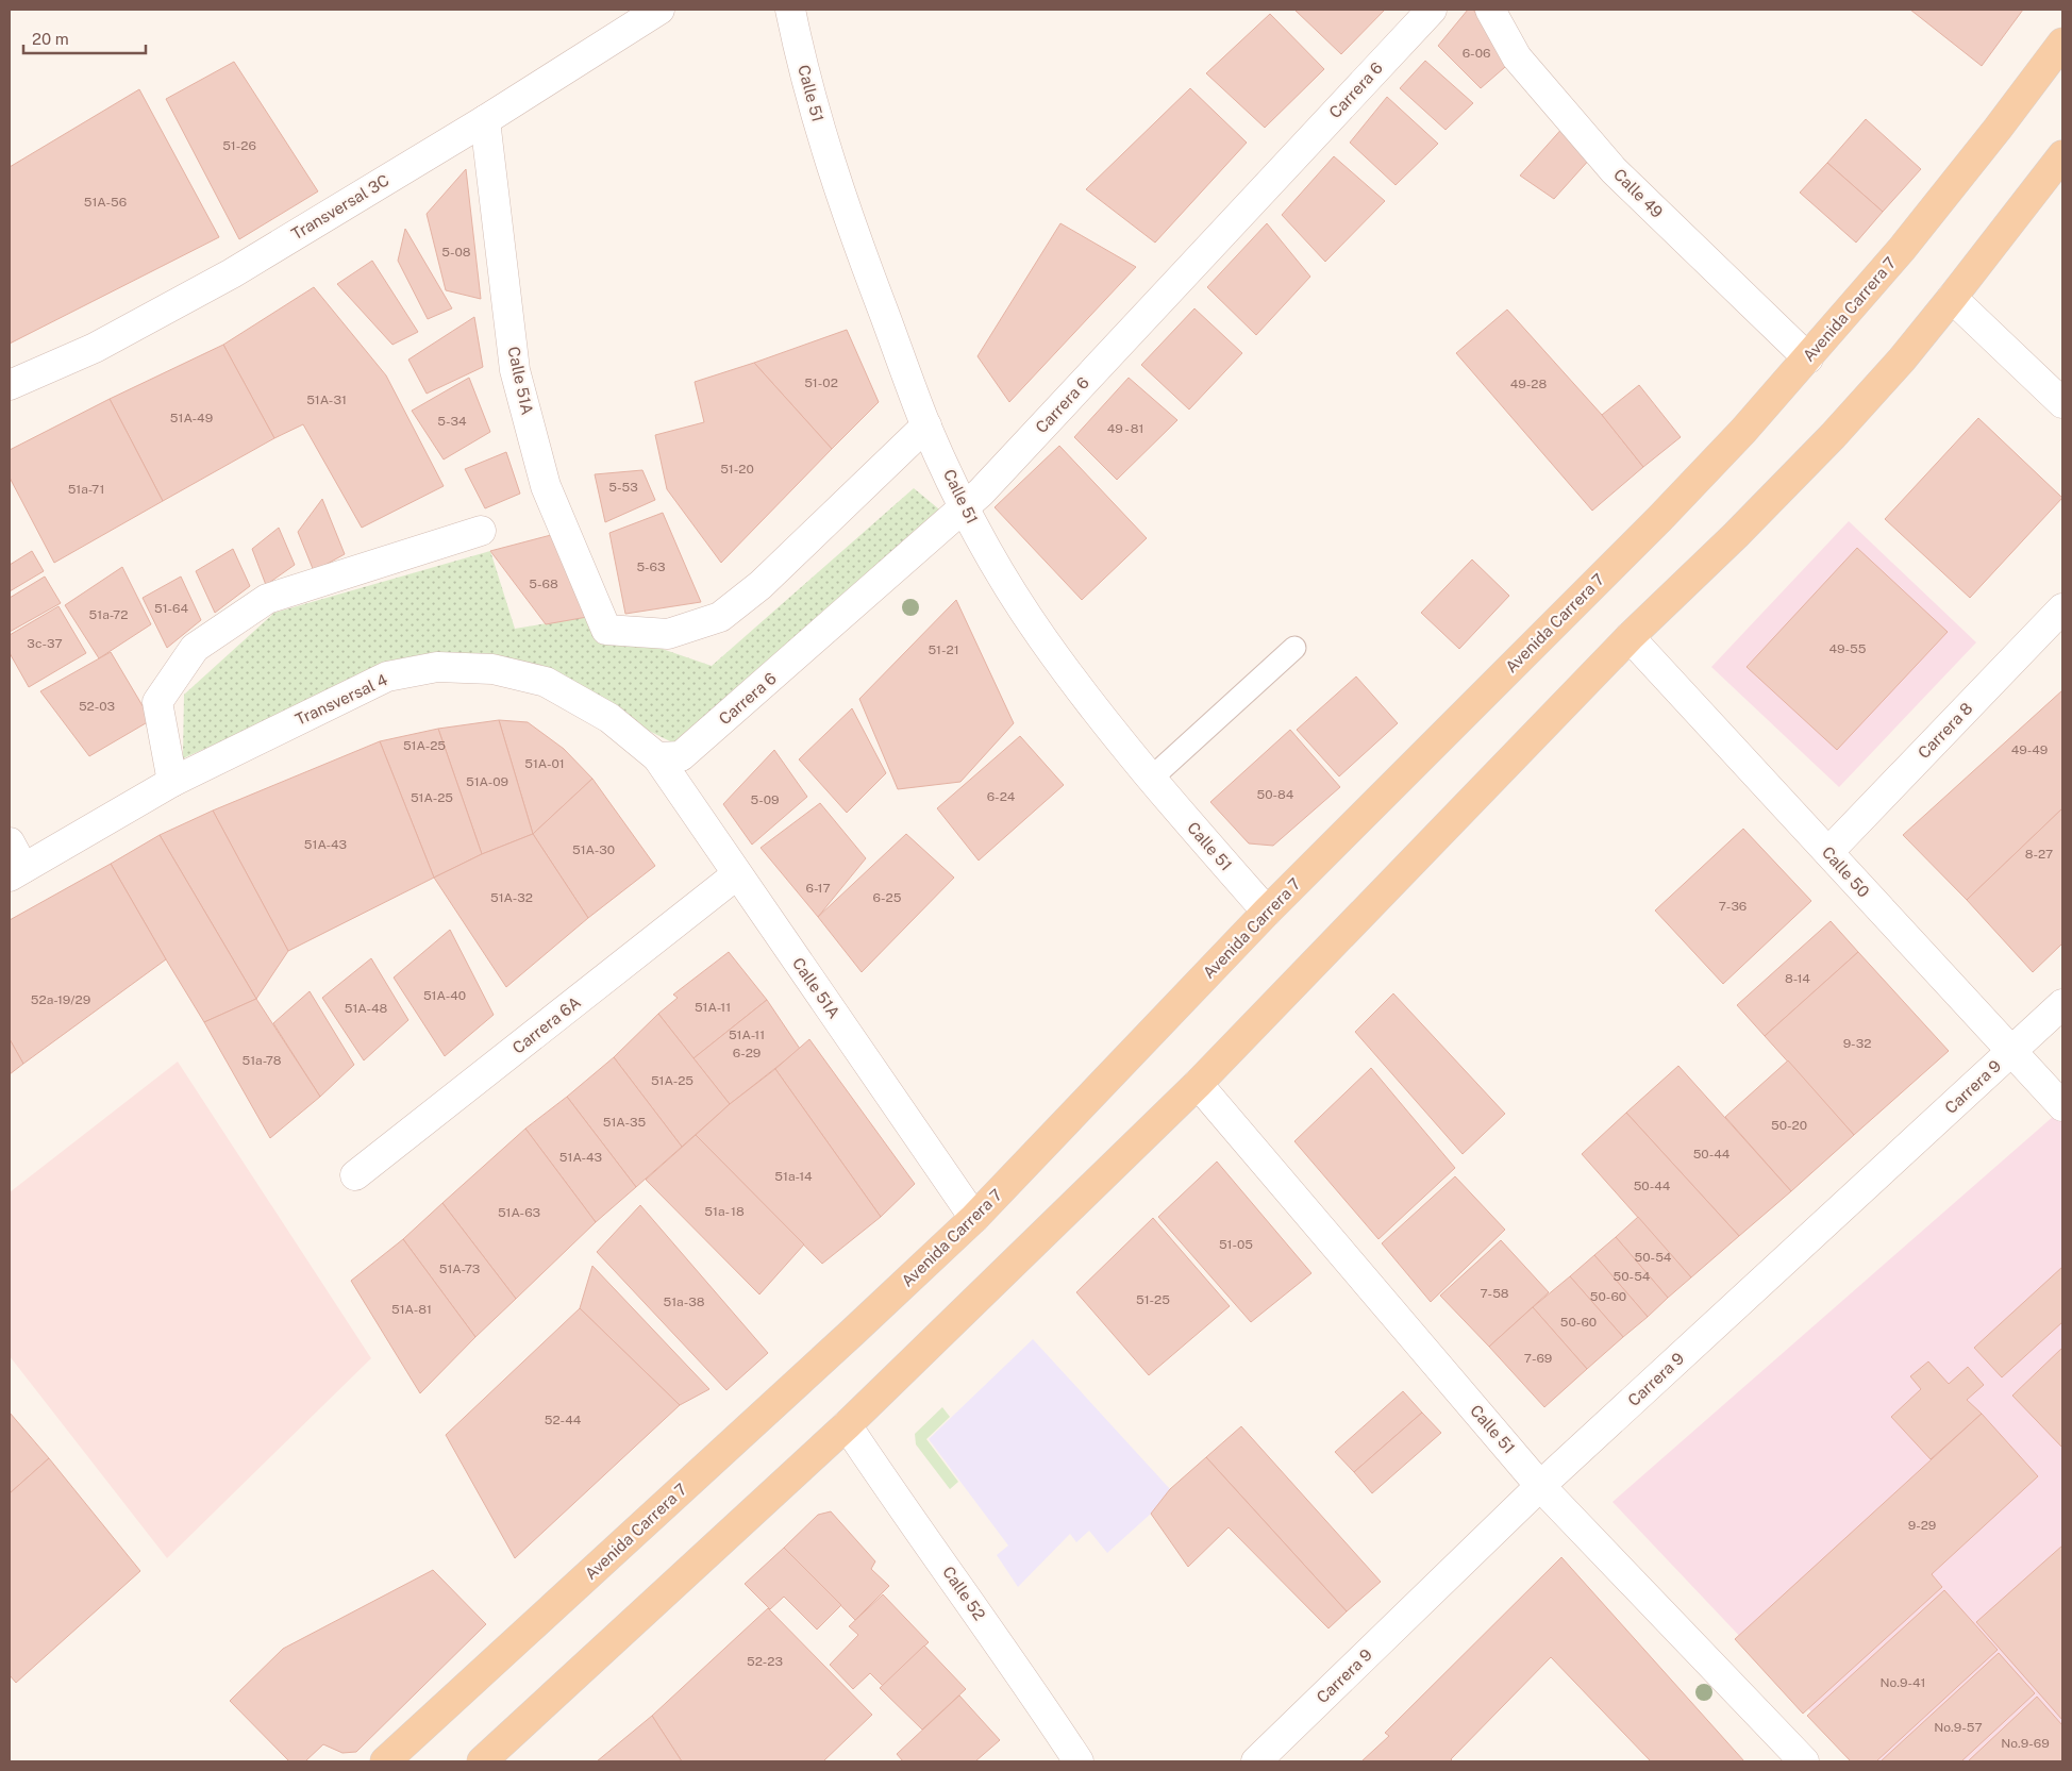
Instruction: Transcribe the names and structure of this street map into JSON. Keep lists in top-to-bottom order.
{
  "streets": {
    "main road": ["Avenida Carrera 7"],
    "street": [
      "Carrera 6",
      "Calle 51",
      "Calle 49",
      "Transversal 3C",
      "Calle 51A",
      "Transversal 4",
      "Carrera 8",
      "Calle 50",
      "Carrera 6A",
      "Carrera 9",
      "Calle 52"
    ]
  },
  "crossings": [
    ["Carrera 6", "Calle 51"],
    ["Carrera 6", "Calle 51A"],
    ["Carrera 6", "Transversal 4"],
    ["Calle 51", "Avenida Carrera 7"],
    ["Calle 51", "Calle 51A"],
    ["Calle 51", "Carrera 9"],
    ["Calle 49", "Avenida Carrera 7"],
    ["Transversal 3C", "Calle 51A"],
    ["Avenida Carrera 7", "Calle 51A"],
    ["Calle 51A", "Transversal 4"],
    ["Calle 51A", "Carrera 6A"],
    ["Carrera 8", "Calle 50"],
    ["Calle 50", "Carrera 9"]
  ],
  "house_numbers": [
    "6-06",
    "51-26",
    "51A-56",
    "5-08",
    "51-02",
    "49-28",
    "51A-31",
    "51A-49",
    "5-34",
    "49 - 81",
    "51-20",
    "5-53",
    "51a-71",
    "5-63",
    "5-68",
    "51-64",
    "51a-72",
    "3c-37",
    "49-55",
    "51-21",
    "52-03",
    "51A-25",
    "49-49",
    "51A-01",
    "51A-09",
    "50-84",
    "6-24",
    "51A-25",
    "5-09",
    "51A-43",
    "51A-30",
    "8-27",
    "6-17",
    "51A-32",
    "6-25",
    "7-36",
    "8-14",
    "51A-40",
    "52a-19/29",
    "51A-11",
    "51A-48",
    "51A-11",
    "9-32",
    "6-29",
    "51a-78",
    "51A-25",
    "51A-35",
    "50-20",
    "50-44",
    "51A-43",
    "51a-14",
    "50-44",
    "51a- 18",
    "51A-63",
    "51-05",
    "50-54",
    "51A-73",
    "50-54",
    "7-58",
    "50-60",
    "51-25",
    "51a-38",
    "51A-81",
    "50-60",
    "7-69",
    "52-44",
    "9-29",
    "52-23",
    "No.9-41",
    "No.9-57",
    "No.9-69"
  ],
  "scale_bar": "20 m"
}
